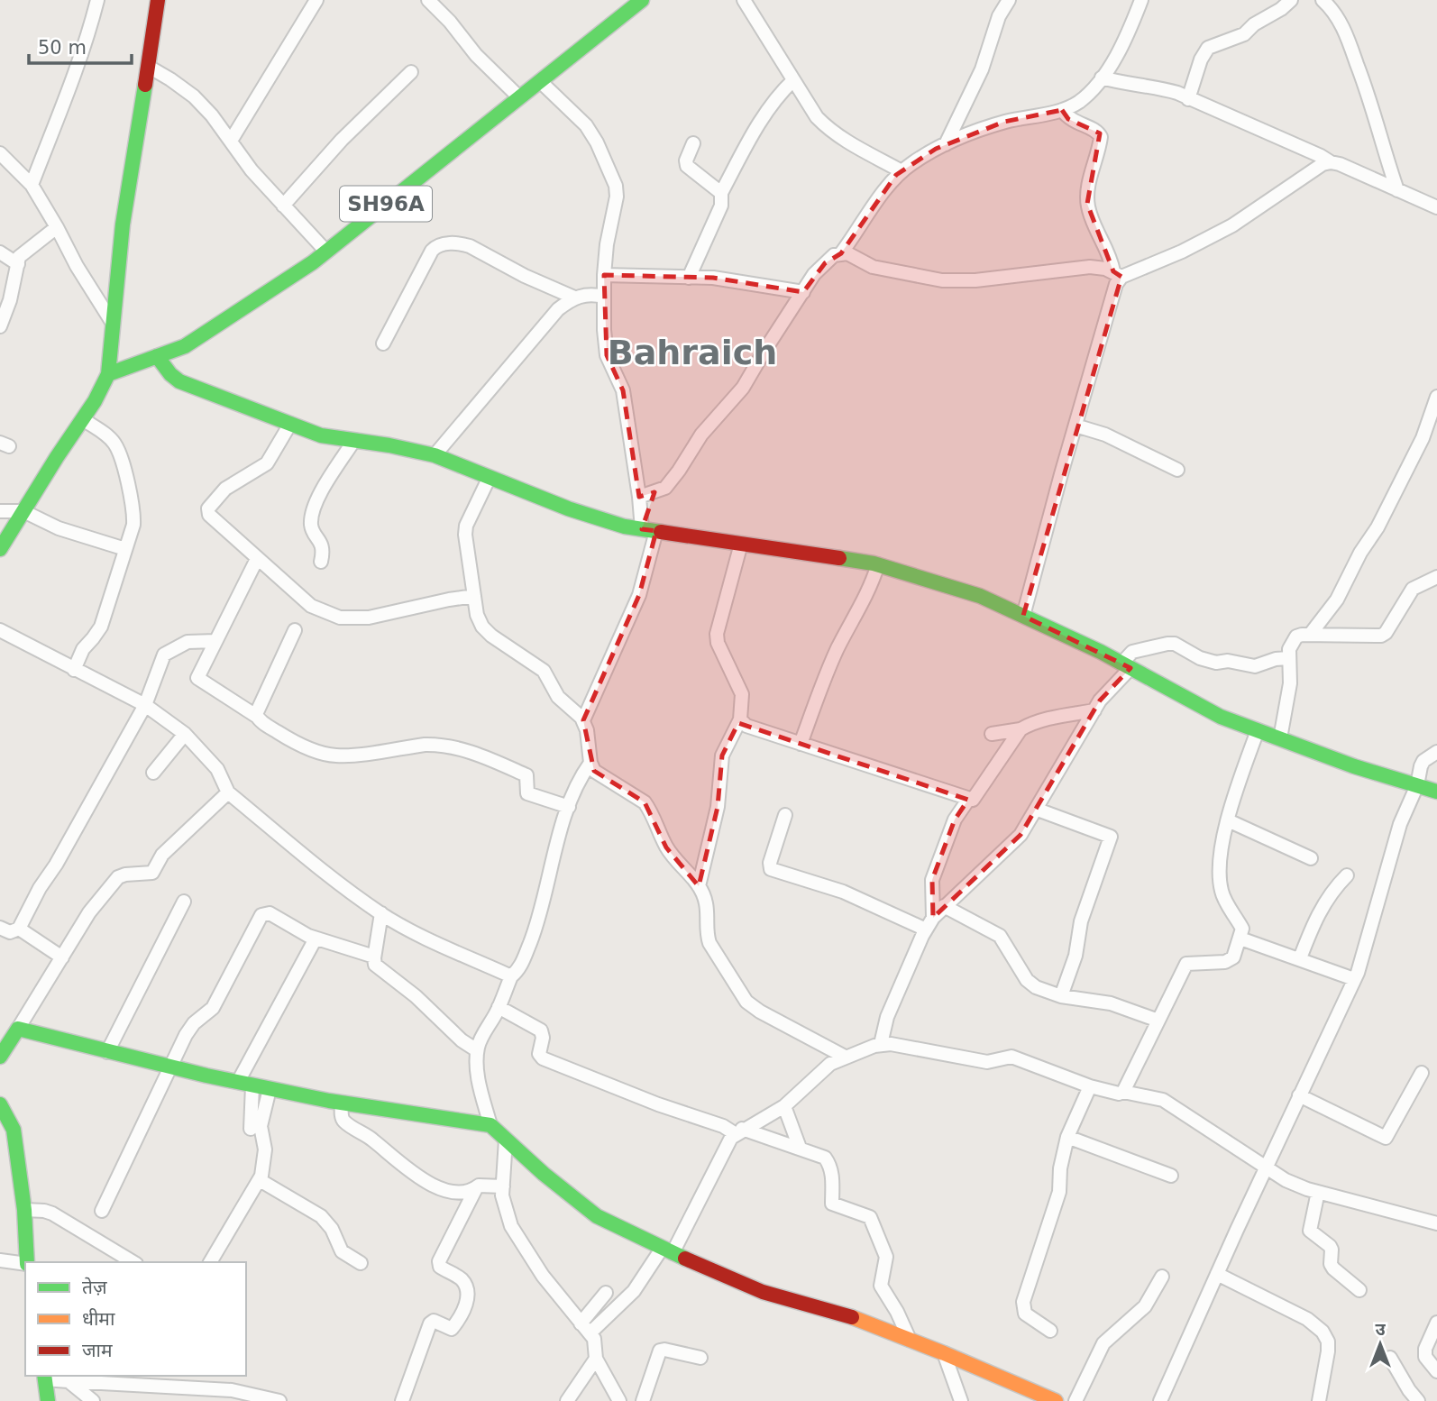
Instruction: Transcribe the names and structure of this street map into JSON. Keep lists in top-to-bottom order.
{
  "streets": {
    "street": ["SH96A"]
  },
  "districts": ["Bahraich"],
  "legend": ["तेज़", "धीमा", "जाम"],
  "scale_bar": "50 m",
  "north": "top"
}
